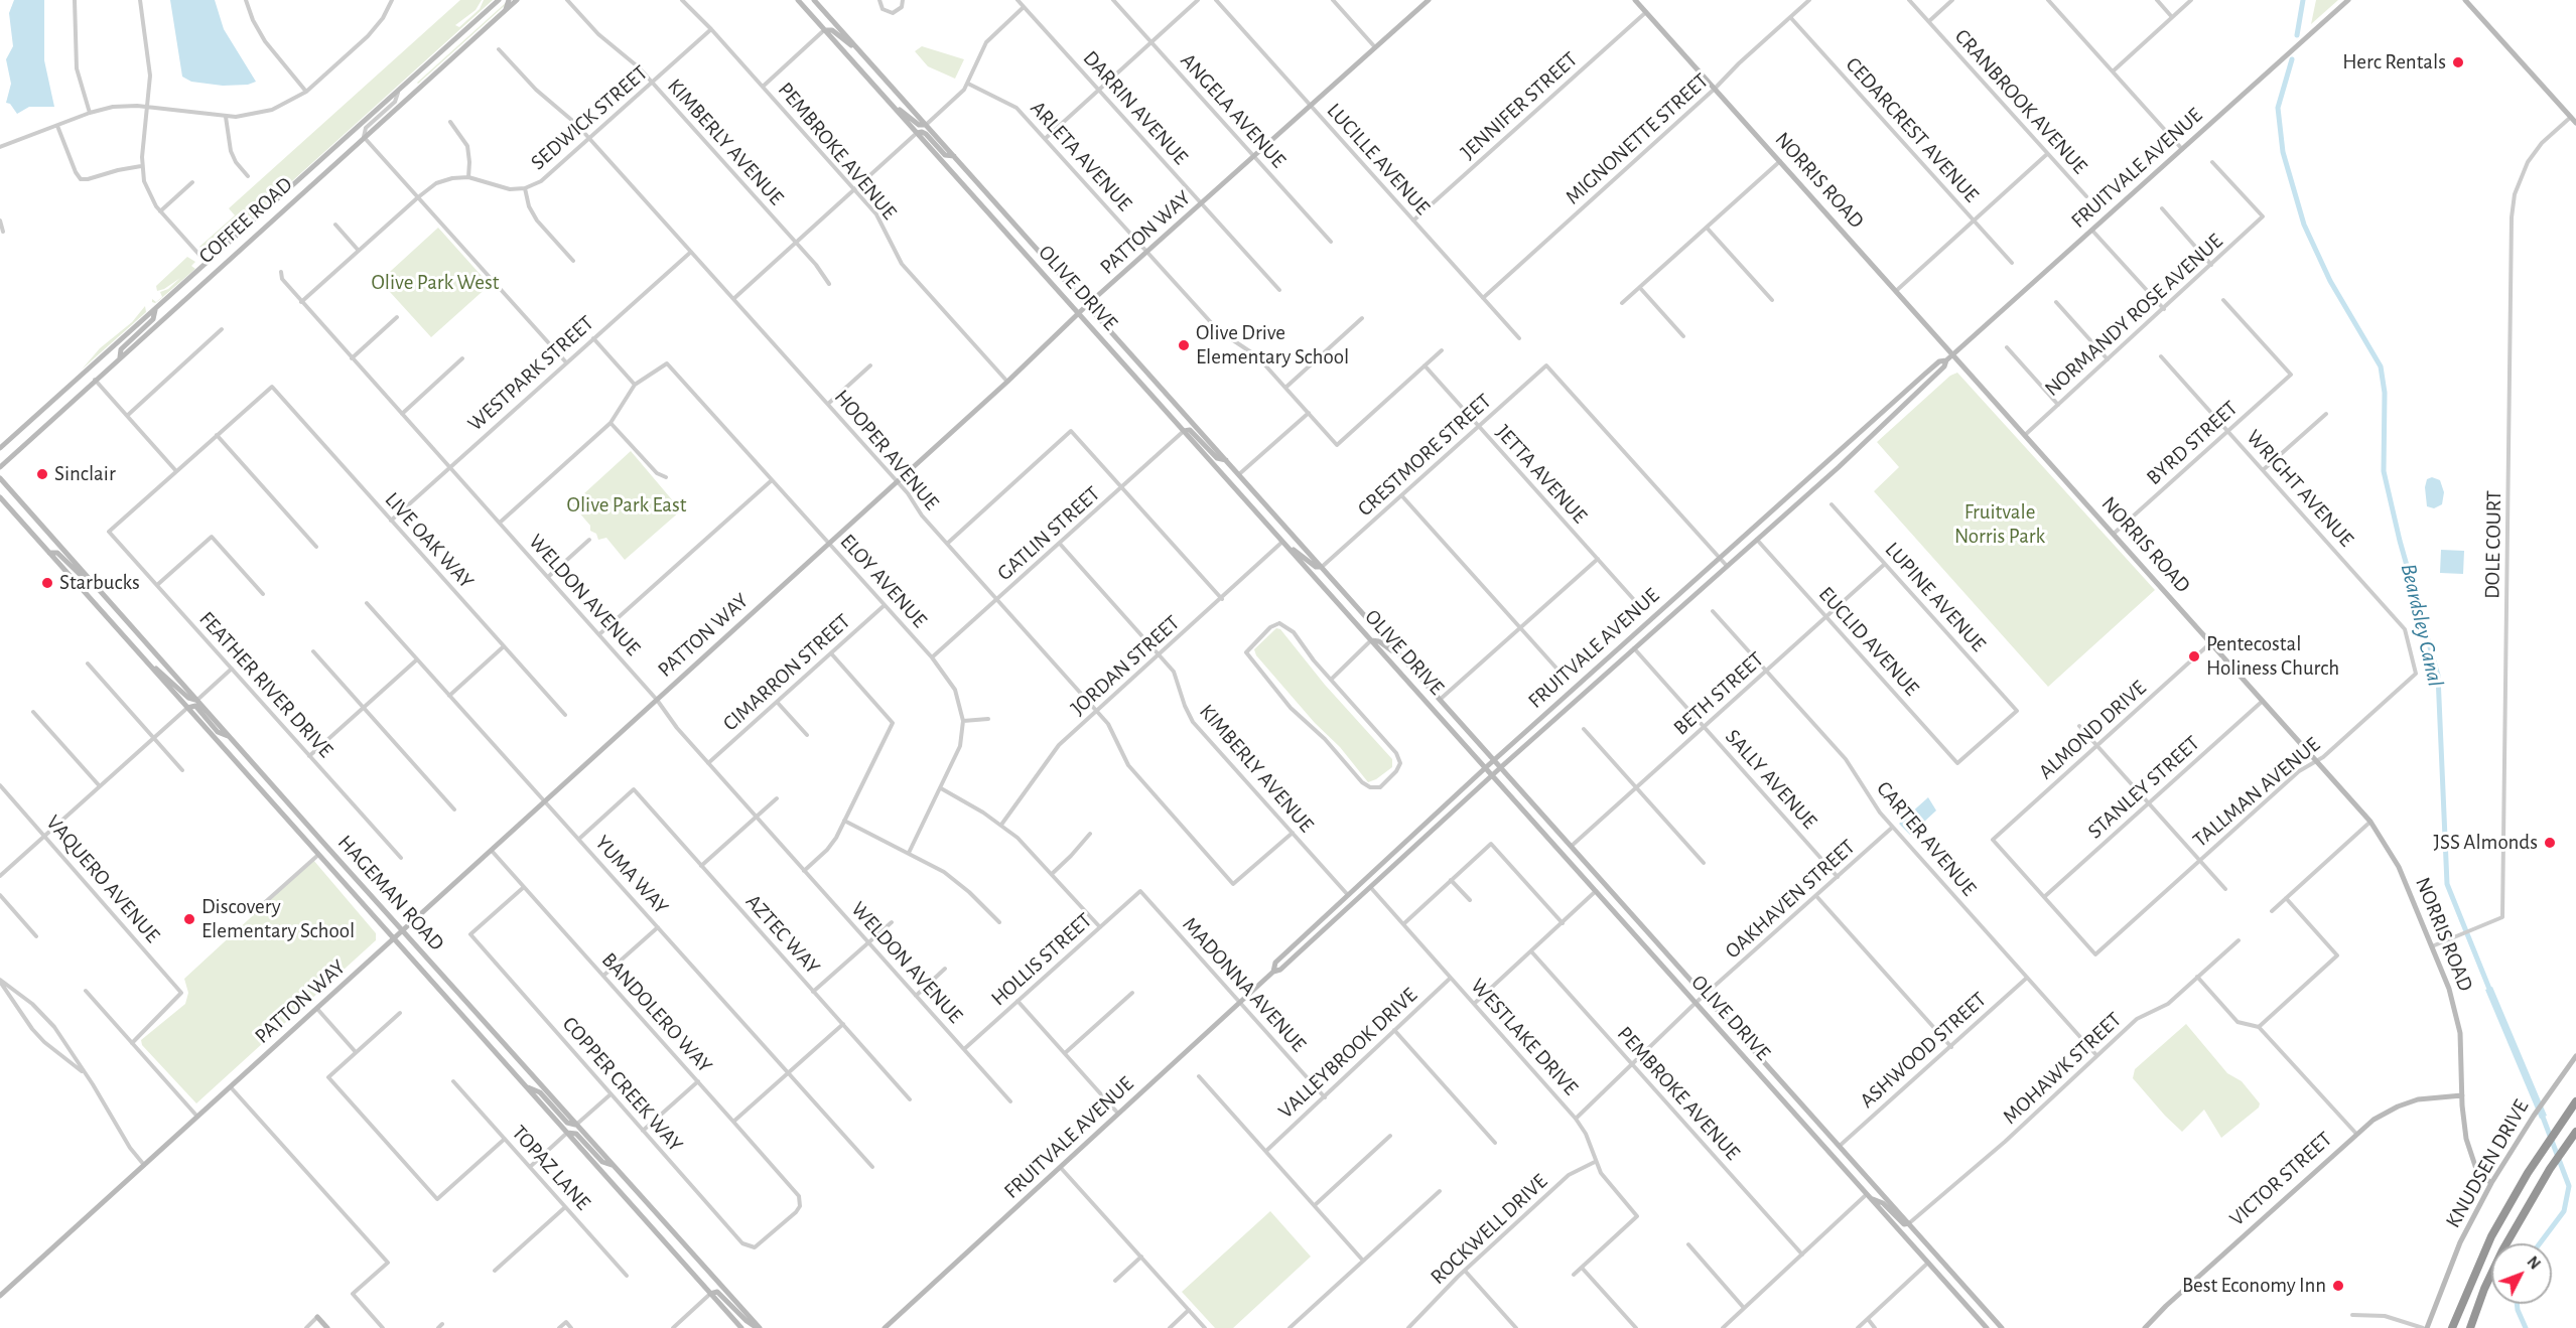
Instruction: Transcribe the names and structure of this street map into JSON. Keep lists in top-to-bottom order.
{
  "streets": {
    "main road": [
      "FRUITVALE AVENUE",
      "NORRIS ROAD",
      "COFFEE ROAD",
      "PATTON WAY",
      "OLIVE DRIVE",
      "HAGEMAN ROAD",
      "KNUDSEN DRIVE",
      "VICTOR STREET"
    ],
    "street": [
      "CRANBROOK AVENUE",
      "JENNIFER STREET",
      "DARRIN AVENUE",
      "ANGELA AVENUE",
      "SEDWICK STREET",
      "CEDARCREST AVENUE",
      "MIGNONETTE STREET",
      "KIMBERLY AVENUE",
      "PEMBROKE AVENUE",
      "ARLETA AVENUE",
      "LUCILLE AVENUE",
      "NORMANDY ROSE AVENUE",
      "WESTPARK STREET",
      "BYRD STREET",
      "HOOPER AVENUE",
      "CRESTMORE STREET",
      "JETTA AVENUE",
      "WRIGHT AVENUE",
      "GATLIN STREET",
      "LIVE OAK WAY",
      "DOLE COURT",
      "ELOY AVENUE",
      "WELDON AVENUE",
      "LUPINE AVENUE",
      "EUCLID AVENUE",
      "JORDAN STREET",
      "CIMARRON STREET",
      "FEATHER RIVER DRIVE",
      "BETH STREET",
      "ALMOND DRIVE",
      "SALLY AVENUE",
      "STANLEY STREET",
      "TALLMAN AVENUE",
      "CARTER AVENUE",
      "YUMA WAY",
      "VAQUERO AVENUE",
      "OAKHAVEN STREET",
      "AZTEC WAY",
      "HOLLIS STREET",
      "MADONNA AVENUE",
      "BANDOLERO WAY",
      "WESTLAKE DRIVE",
      "ASHWOOD STREET",
      "VALLEYBROOK DRIVE",
      "MOHAWK STREET",
      "COPPER CREEK WAY",
      "TOPAZ LANE",
      "ROCKWELL DRIVE"
    ]
  },
  "crossings": [
    ["JENNIFER STREET", "LUCILLE AVENUE"],
    ["JENNIFER STREET", "NORRIS ROAD"],
    ["DARRIN AVENUE", "PATTON WAY"],
    ["ANGELA AVENUE", "PATTON WAY"],
    ["SEDWICK STREET", "KIMBERLY AVENUE"],
    ["SEDWICK STREET", "PEMBROKE AVENUE"],
    ["SEDWICK STREET", "HOOPER AVENUE"],
    ["SEDWICK STREET", "WELDON AVENUE"],
    ["CEDARCREST AVENUE", "MIGNONETTE STREET"],
    ["MIGNONETTE STREET", "LUCILLE AVENUE"],
    ["MIGNONETTE STREET", "NORRIS ROAD"],
    ["KIMBERLY AVENUE", "FRUITVALE AVENUE"],
    ["KIMBERLY AVENUE", "HOOPER AVENUE"],
    ["KIMBERLY AVENUE", "GATLIN STREET"],
    ["KIMBERLY AVENUE", "JORDAN STREET"],
    ["PEMBROKE AVENUE", "PATTON WAY"],
    ["PEMBROKE AVENUE", "OAKHAVEN STREET"],
    ["ARLETA AVENUE", "PATTON WAY"],
    ["ARLETA AVENUE", "JETTA AVENUE"],
    ["LUCILLE AVENUE", "PATTON WAY"],
    ["FRUITVALE AVENUE", "NORRIS ROAD"],
    ["FRUITVALE AVENUE", "OLIVE DRIVE"],
    ["FRUITVALE AVENUE", "CRESTMORE STREET"],
    ["FRUITVALE AVENUE", "EUCLID AVENUE"],
    ["FRUITVALE AVENUE", "SALLY AVENUE"],
    ["FRUITVALE AVENUE", "MADONNA AVENUE"],
    ["FRUITVALE AVENUE", "WESTLAKE DRIVE"],
    ["NORRIS ROAD", "NORMANDY ROSE AVENUE"],
    ["NORRIS ROAD", "BYRD STREET"],
    ["NORRIS ROAD", "DOLE COURT"],
    ["NORRIS ROAD", "ALMOND DRIVE"],
    ["NORRIS ROAD", "STANLEY STREET"],
    ["NORRIS ROAD", "TALLMAN AVENUE"],
    ["NORRIS ROAD", "KNUDSEN DRIVE"],
    ["NORRIS ROAD", "VICTOR STREET"],
    ["PATTON WAY", "OLIVE DRIVE"],
    ["PATTON WAY", "HOOPER AVENUE"],
    ["PATTON WAY", "ELOY AVENUE"],
    ["PATTON WAY", "WELDON AVENUE"],
    ["PATTON WAY", "YUMA WAY"],
    ["PATTON WAY", "HAGEMAN ROAD"],
    ["PATTON WAY", "BANDOLERO WAY"],
    ["OLIVE DRIVE", "CRESTMORE STREET"],
    ["OLIVE DRIVE", "GATLIN STREET"],
    ["OLIVE DRIVE", "JORDAN STREET"],
    ["OLIVE DRIVE", "BETH STREET"],
    ["OLIVE DRIVE", "OAKHAVEN STREET"],
    ["OLIVE DRIVE", "ASHWOOD STREET"],
    ["OLIVE DRIVE", "MOHAWK STREET"],
    ["WESTPARK STREET", "HOOPER AVENUE"],
    ["WESTPARK STREET", "LIVE OAK WAY"],
    ["WESTPARK STREET", "WELDON AVENUE"],
    ["BYRD STREET", "WRIGHT AVENUE"],
    ["HOOPER AVENUE", "GATLIN STREET"],
    ["HOOPER AVENUE", "JORDAN STREET"],
    ["CRESTMORE STREET", "JETTA AVENUE"],
    ["WRIGHT AVENUE", "TALLMAN AVENUE"],
    ["GATLIN STREET", "ELOY AVENUE"],
    ["ELOY AVENUE", "CIMARRON STREET"],
    ["WELDON AVENUE", "CIMARRON STREET"],
    ["WELDON AVENUE", "HOLLIS STREET"],
    ["LUPINE AVENUE", "EUCLID AVENUE"],
    ["LUPINE AVENUE", "BETH STREET"],
    ["EUCLID AVENUE", "BETH STREET"],
    ["BETH STREET", "SALLY AVENUE"],
    ["BETH STREET", "CARTER AVENUE"],
    ["ALMOND DRIVE", "STANLEY STREET"],
    ["ALMOND DRIVE", "TALLMAN AVENUE"],
    ["SALLY AVENUE", "OAKHAVEN STREET"],
    ["STANLEY STREET", "TALLMAN AVENUE"],
    ["CARTER AVENUE", "OAKHAVEN STREET"],
    ["CARTER AVENUE", "ASHWOOD STREET"],
    ["CARTER AVENUE", "MOHAWK STREET"],
    ["YUMA WAY", "AZTEC WAY"],
    ["OAKHAVEN STREET", "WESTLAKE DRIVE"],
    ["HOLLIS STREET", "MADONNA AVENUE"],
    ["MADONNA AVENUE", "VALLEYBROOK DRIVE"],
    ["BANDOLERO WAY", "COPPER CREEK WAY"],
    ["WESTLAKE DRIVE", "VALLEYBROOK DRIVE"],
    ["WESTLAKE DRIVE", "ROCKWELL DRIVE"]
  ],
  "water": ["Beardsley Canal"],
  "parks": ["Olive Park West", "Olive Park East", "Fruitvale Norris Park"],
  "places": [
    "Herc Rentals",
    "Olive Drive Elementary School",
    "Sinclair",
    "Starbucks",
    "Pentecostal Holiness Church",
    "JSS Almonds",
    "Discovery Elementary School",
    "Best Economy Inn"
  ],
  "north": "top right"
}
